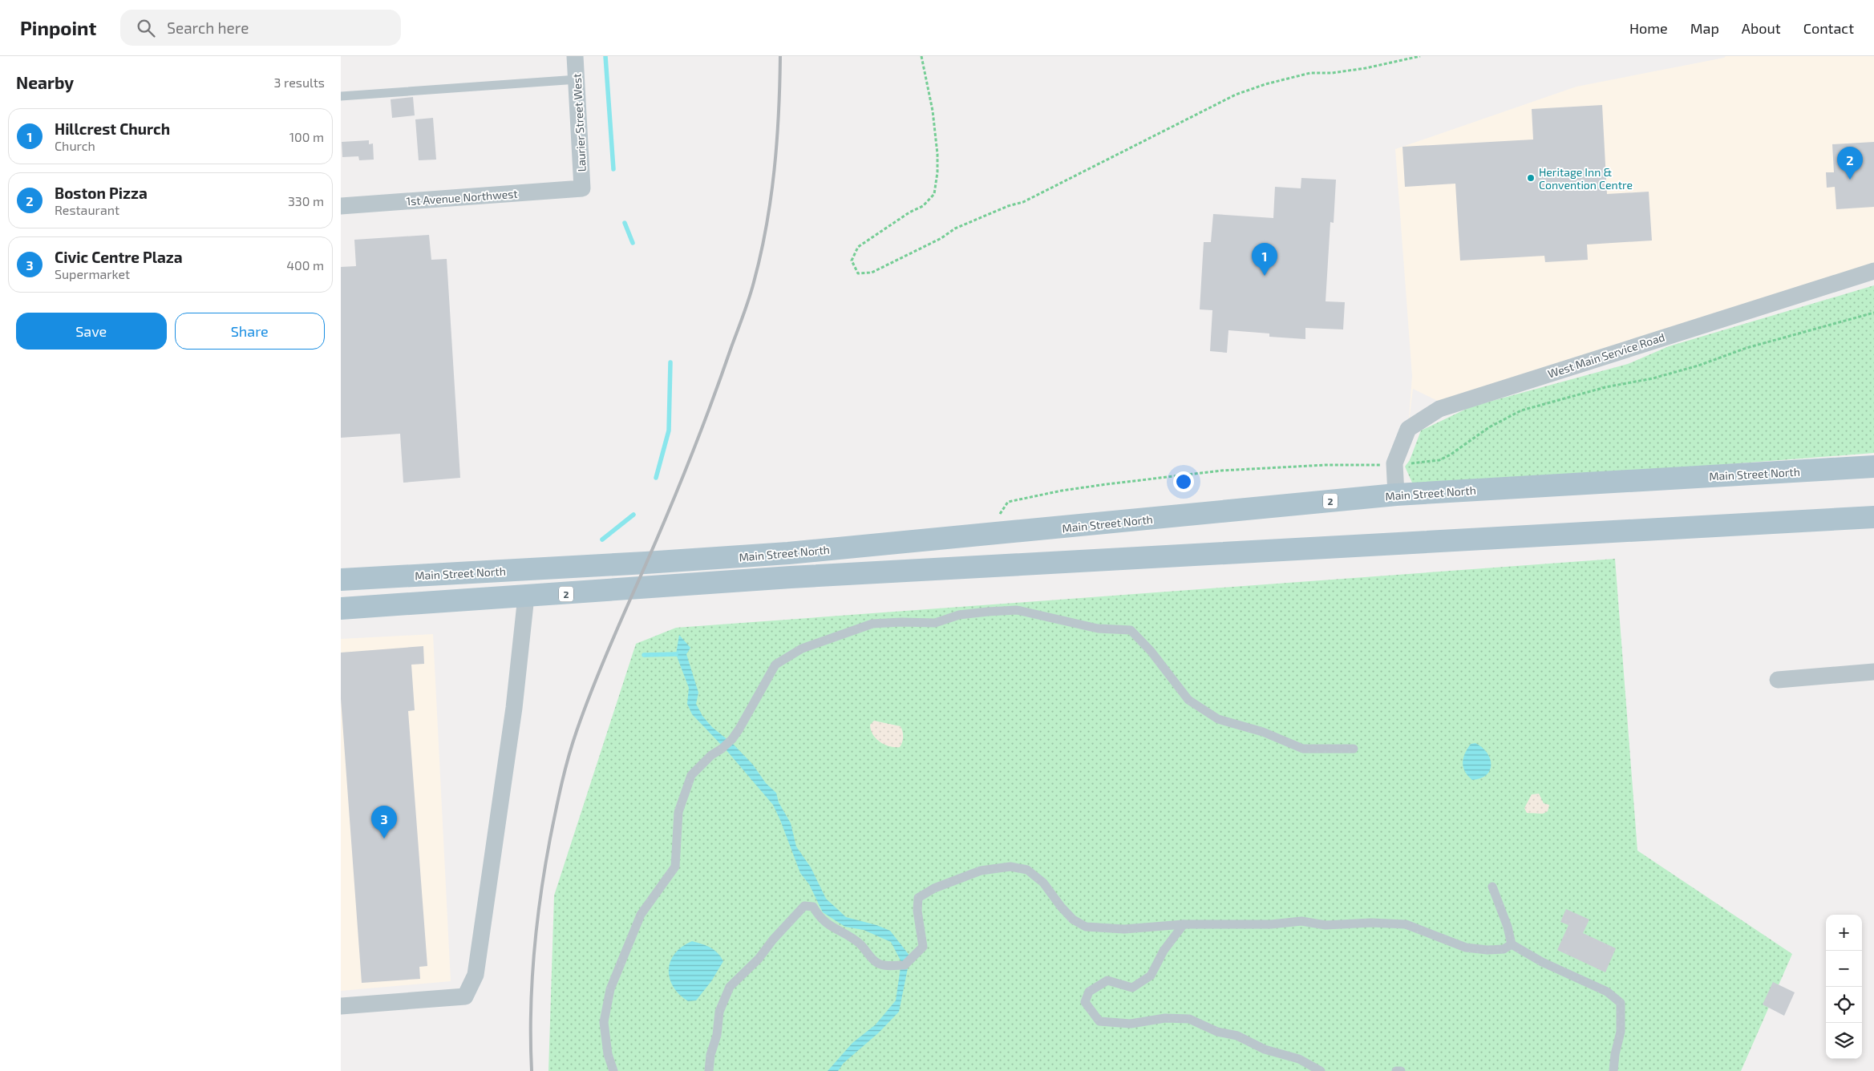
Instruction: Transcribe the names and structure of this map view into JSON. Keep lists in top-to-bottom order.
{
  "streets": {
    "main road": ["Main Street North", "2"],
    "street": ["Laurier Street West", "1st Avenue Northwest", "West Main Service Road"]
  },
  "crossings": [
    ["Laurier Street West", "1st Avenue Northwest"],
    ["West Main Service Road", "Main Street North"]
  ],
  "places": ["Heritage Inn & Convention Centre"],
  "page": {
    "header": "Pinpoint",
    "search": "Search here",
    "nav": [
      "Home",
      "Map",
      "About",
      "Contact"
    ],
    "heading": ["Nearby", "3 results"],
    "list": [
      {
        "mark": "1",
        "name": "Hillcrest Church",
        "note": "Church",
        "value": "100 m"
      },
      {
        "mark": "2",
        "name": "Boston Pizza",
        "note": "Restaurant",
        "value": "330 m"
      },
      {
        "mark": "3",
        "name": "Civic Centre Plaza",
        "note": "Supermarket",
        "value": "400 m"
      }
    ],
    "pins": ["2", "1", "3"],
    "buttons": ["Save", "Share"],
    "map_buttons": ["+", "−"]
  }
}
